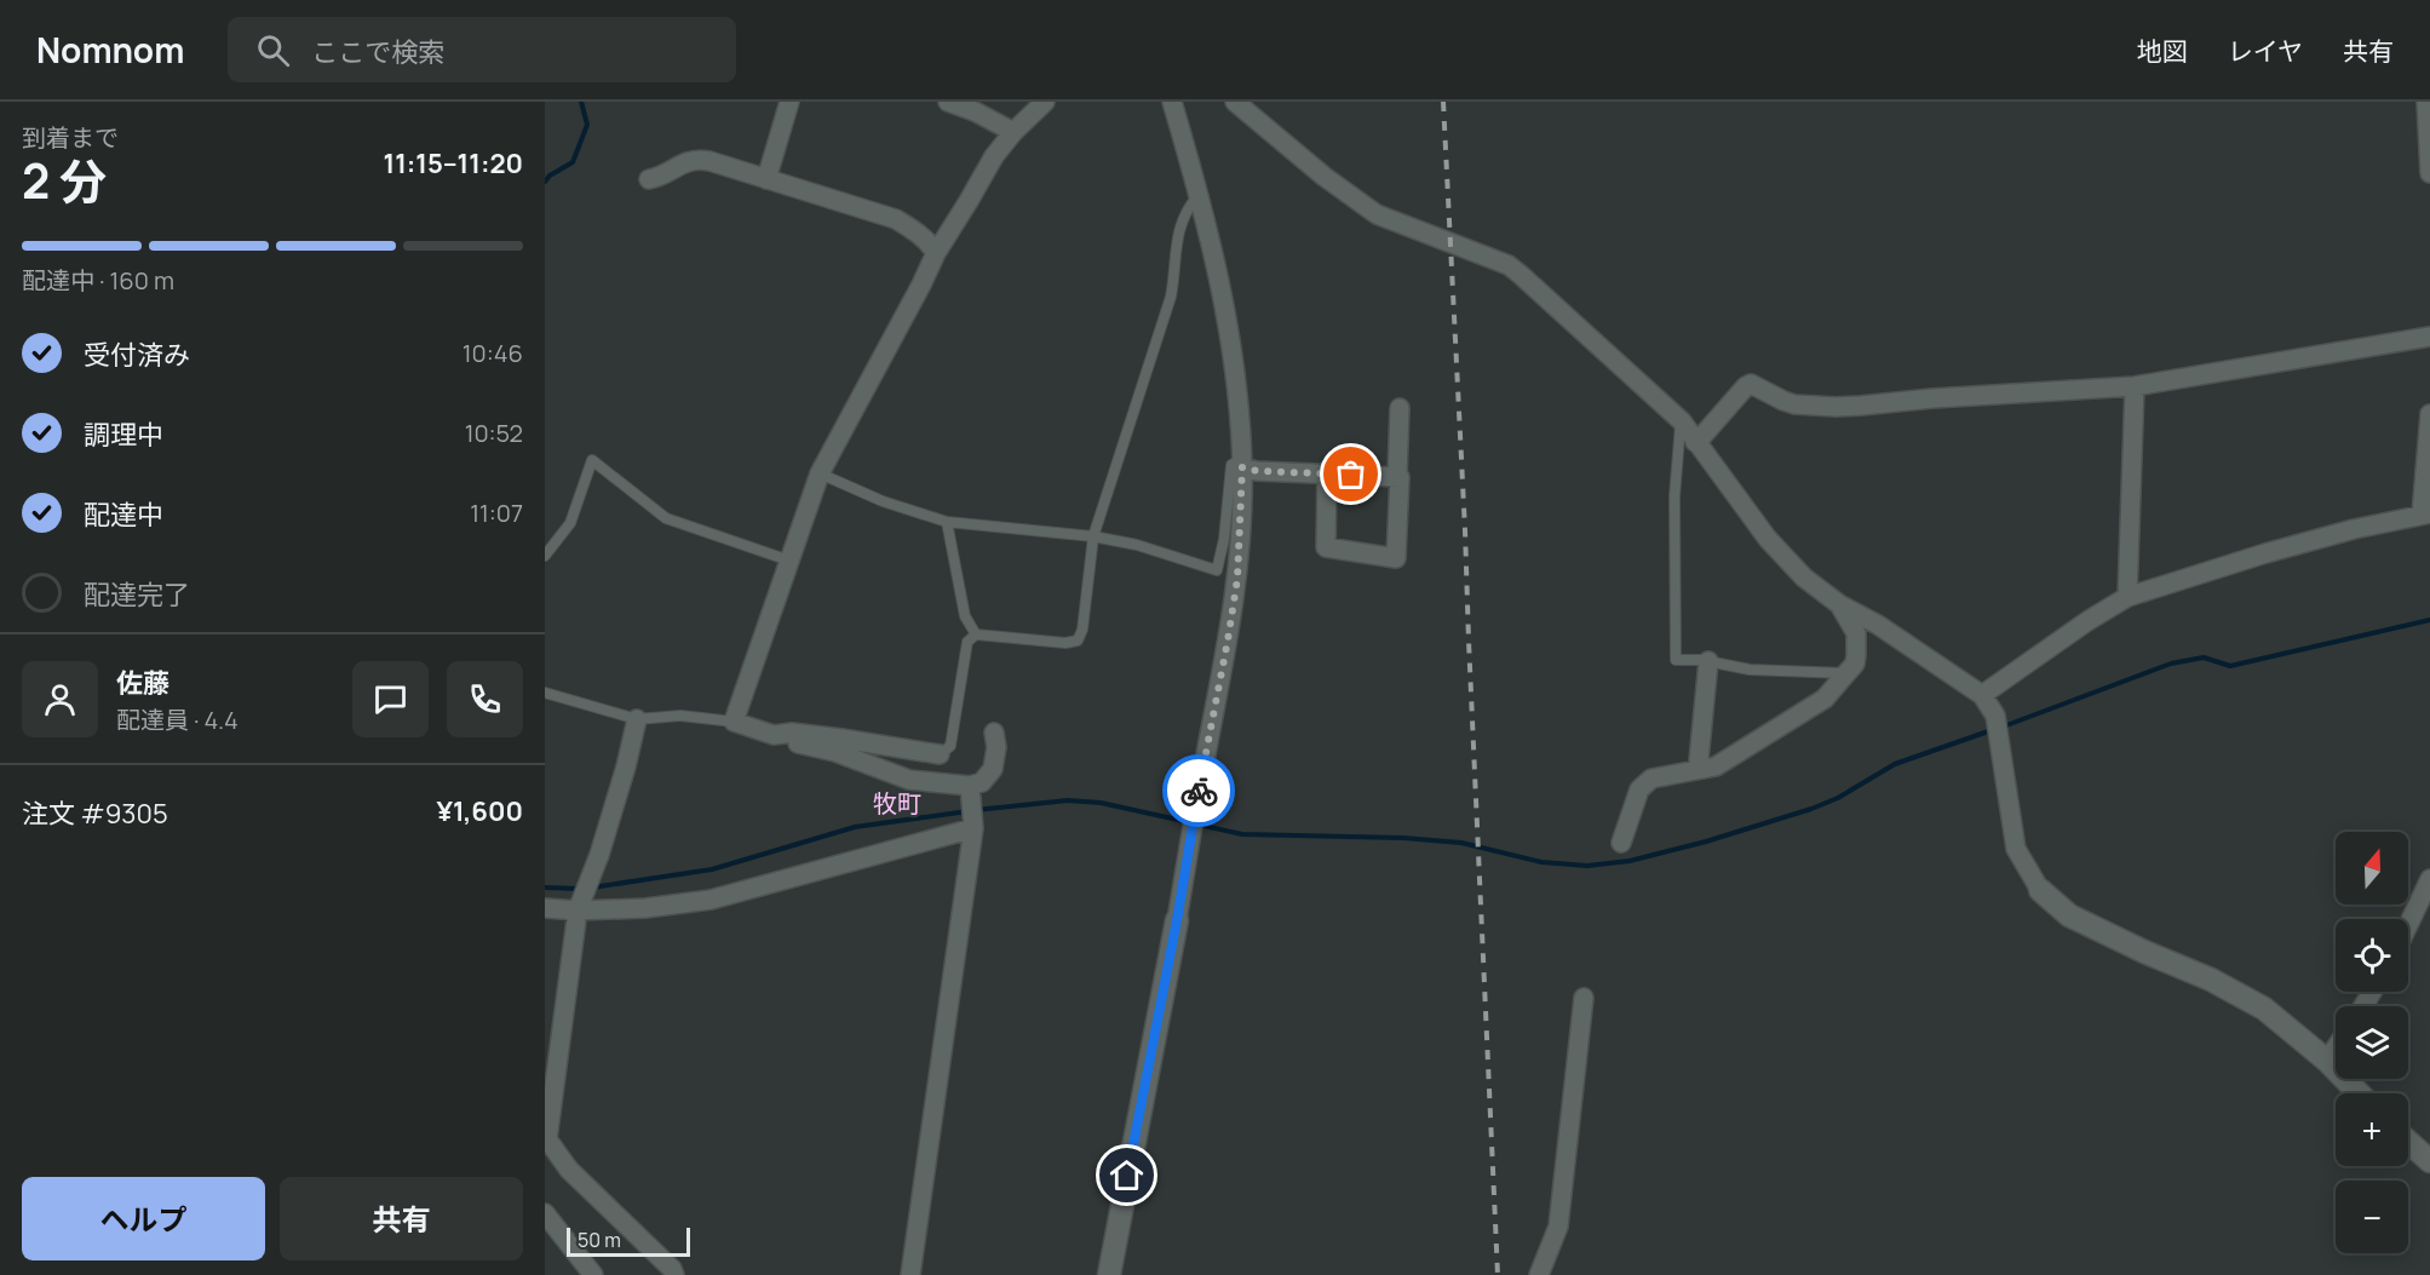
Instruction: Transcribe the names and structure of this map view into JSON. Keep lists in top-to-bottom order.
{
  "districts": ["牧町"],
  "scale_bar": "50 m",
  "north": "top",
  "page": {
    "header": "Nomnom",
    "search": "ここで検索",
    "nav": ["地図", "レイヤ", "共有"],
    "heading": ["2 分", "到着まで", "11:15–11:20"],
    "panel": [
      "佐藤",
      "配達員 · 4.4",
      "注文 #9305",
      "¥1,600"
    ],
    "bar": "配達中 · 160 m",
    "list": [
      ["受付済み", "10:46"],
      ["調理中", "10:52"],
      ["配達中", "11:07"],
      "配達完了"
    ],
    "map_buttons": ["+", "−"],
    "buttons": ["ヘルプ", "共有"],
    "scale": "50 m"
  }
}
